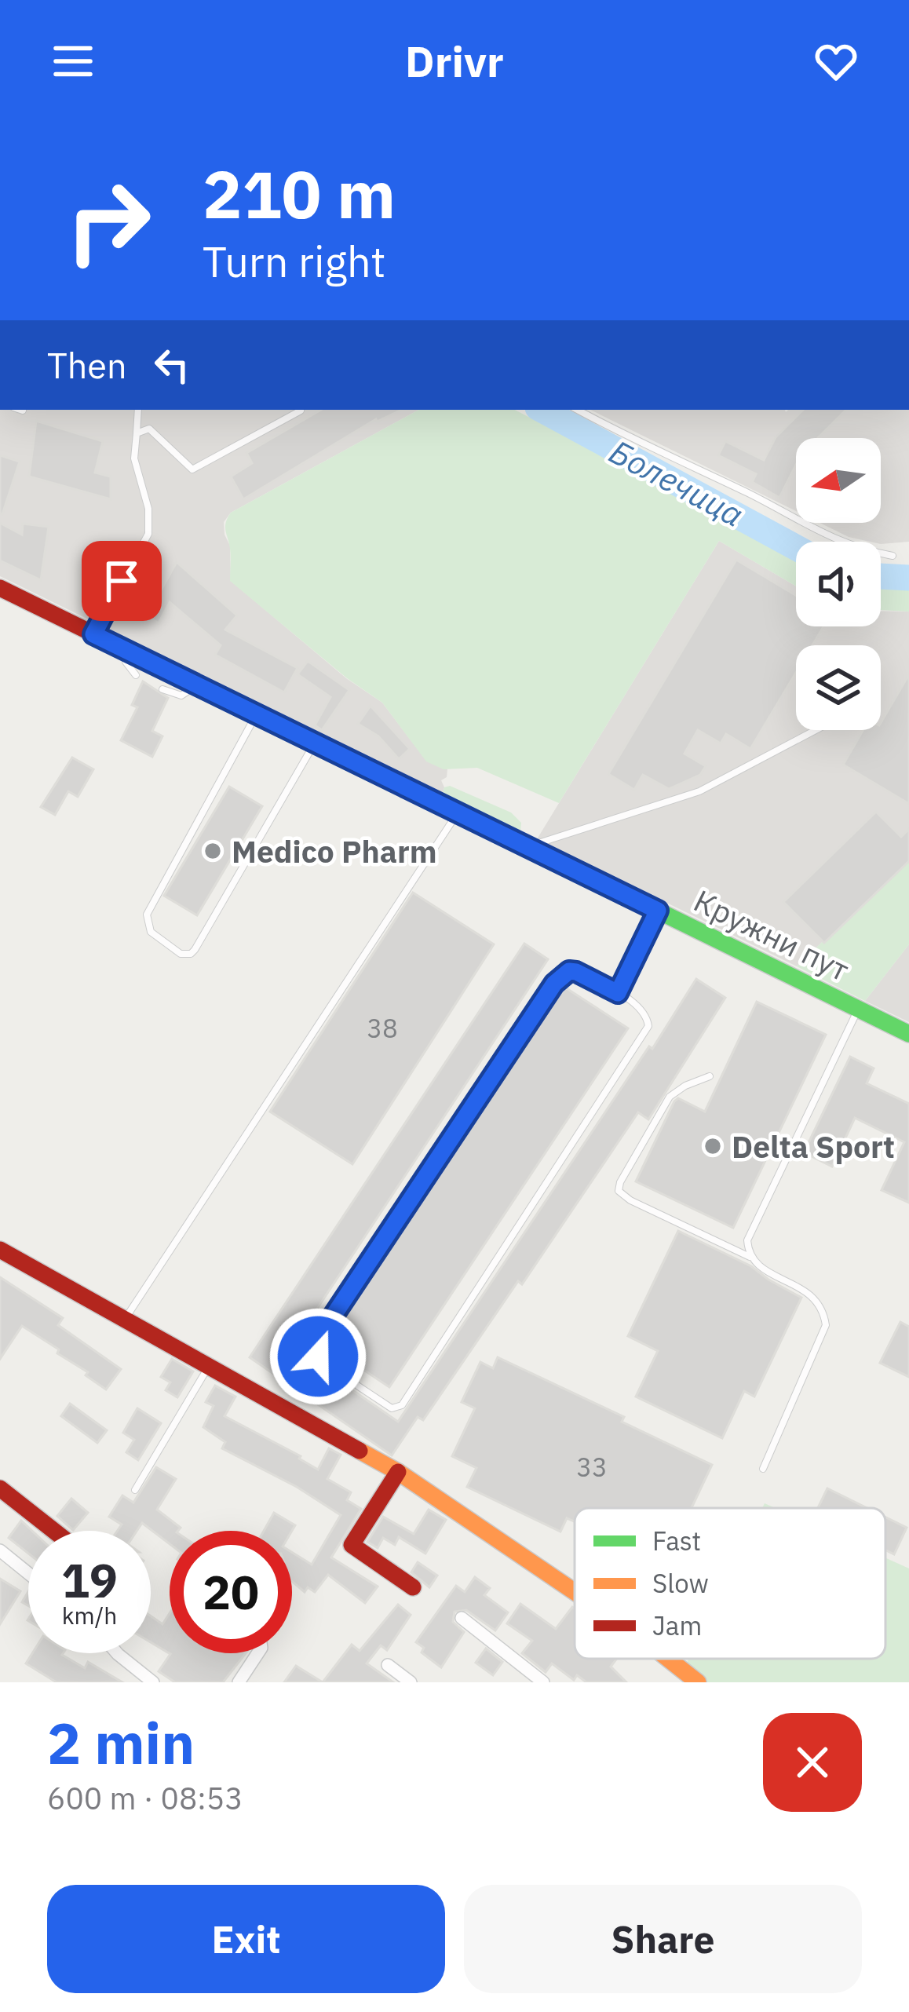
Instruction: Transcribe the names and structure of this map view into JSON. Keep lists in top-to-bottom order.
{
  "streets": {
    "street": ["Кружни пут"]
  },
  "water": ["Болечица"],
  "places": ["Medico Pharm", "Delta Sport"],
  "house_numbers": ["38", "33"],
  "legend": ["Fast", "Slow", "Jam"],
  "north": "left",
  "page": {
    "header": "Drivr",
    "turn": ["210 m", "Turn right"],
    "then": "Then",
    "speed": "19 km/h",
    "limit": "20",
    "heading": ["2 min", "600 m · 08:53"],
    "buttons": ["Exit", "Share"]
  }
}
